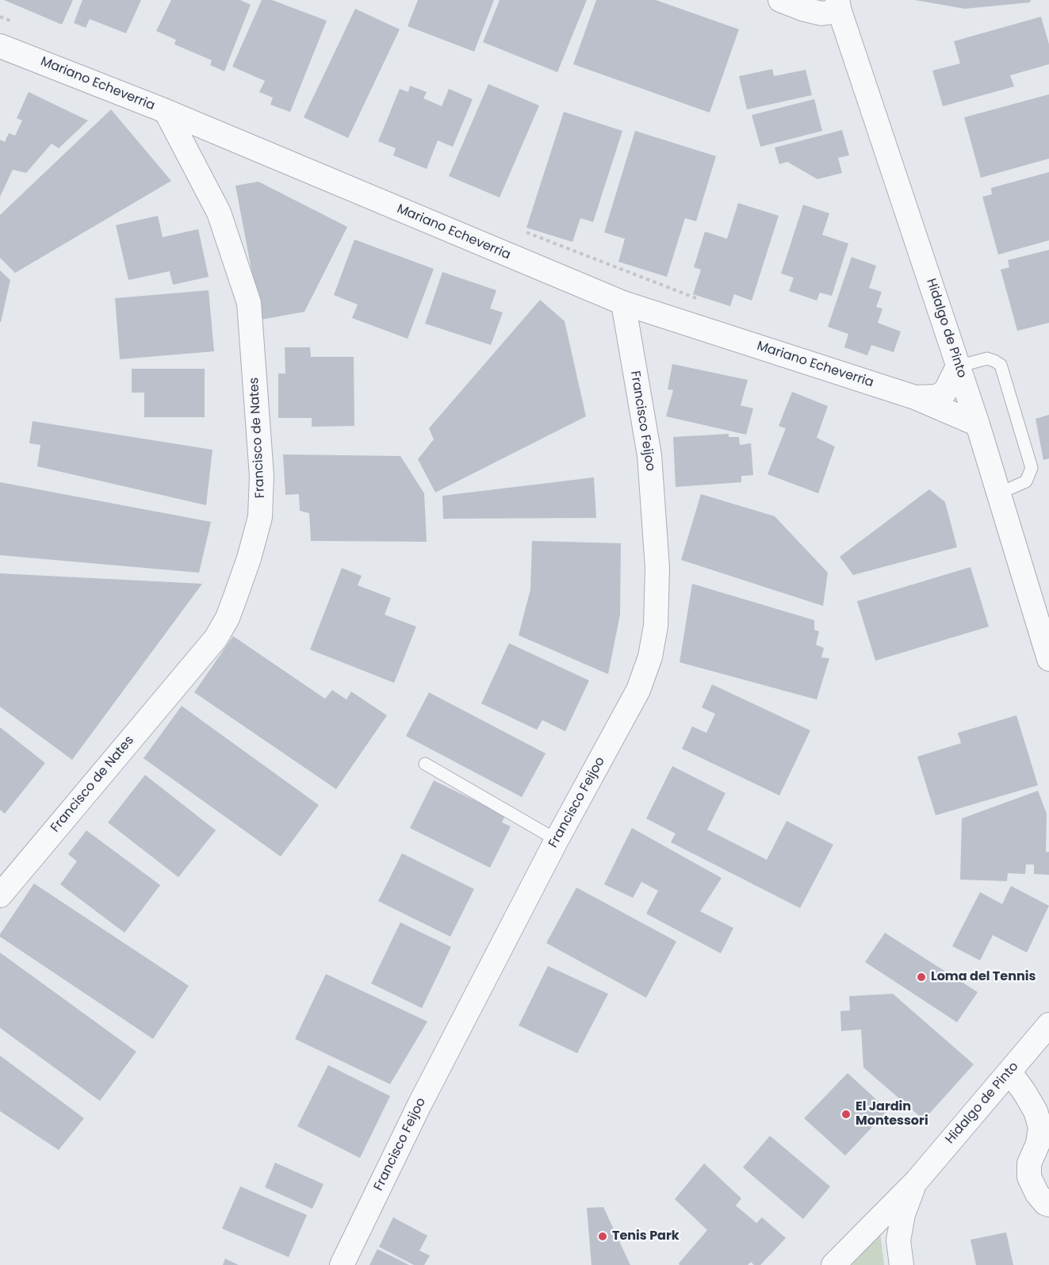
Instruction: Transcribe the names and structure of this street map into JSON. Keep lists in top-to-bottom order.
{
  "streets": {
    "street": [
      "Mariano Echeverria",
      "Hidalgo de Pinto",
      "Francisco Feijoo",
      "Francisco de Nates"
    ]
  },
  "crossings": [
    ["Mariano Echeverria", "Hidalgo de Pinto"],
    ["Mariano Echeverria", "Francisco Feijoo"],
    ["Mariano Echeverria", "Francisco de Nates"]
  ],
  "places": ["Loma del Tennis", "El Jardin Montessori", "Tenis Park"]
}
